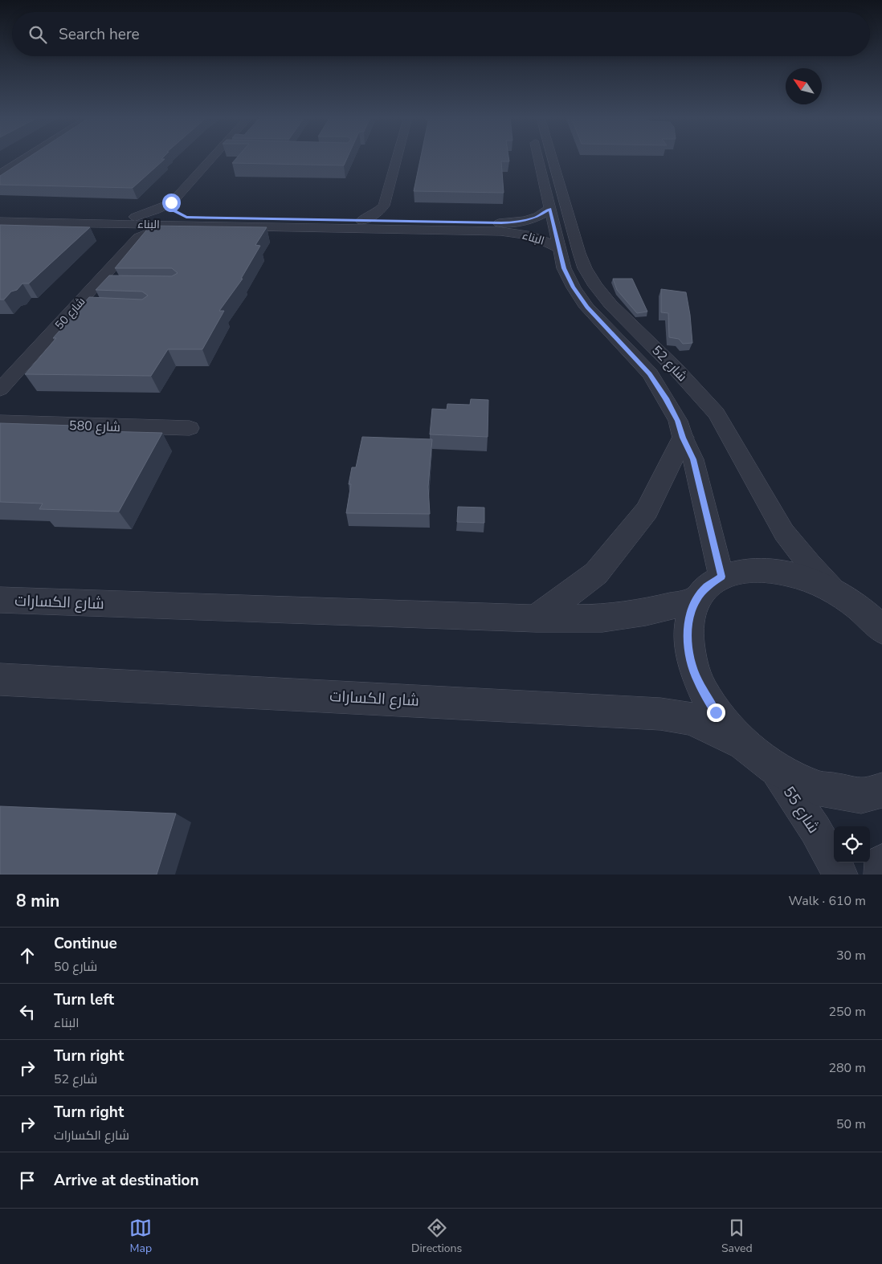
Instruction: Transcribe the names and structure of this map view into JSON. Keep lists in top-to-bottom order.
{
  "streets": {
    "street": [
      "البناء",
      "شارع 50",
      "شارع 52",
      "شارع 580",
      "شارع الكسارات",
      "شارع 55"
    ]
  },
  "crossings": [
    ["البناء", "شارع 50"],
    ["البناء", "شارع 52"],
    ["شارع 52", "شارع الكسارات"],
    ["شارع الكسارات", "شارع 55"]
  ],
  "north": "top left",
  "page": {
    "search": "Search here",
    "heading": ["8 min", "Walk · 610 m"],
    "list": [
      ["Continue", "شارع 50", "30 m"],
      ["Turn left", "البناء", "250 m"],
      ["Turn right", "شارع 52", "280 m"],
      ["Turn right", "شارع الكسارات", "50 m"],
      "Arrive at destination"
    ],
    "nav": ["Map", "Directions", "Saved"]
  }
}
